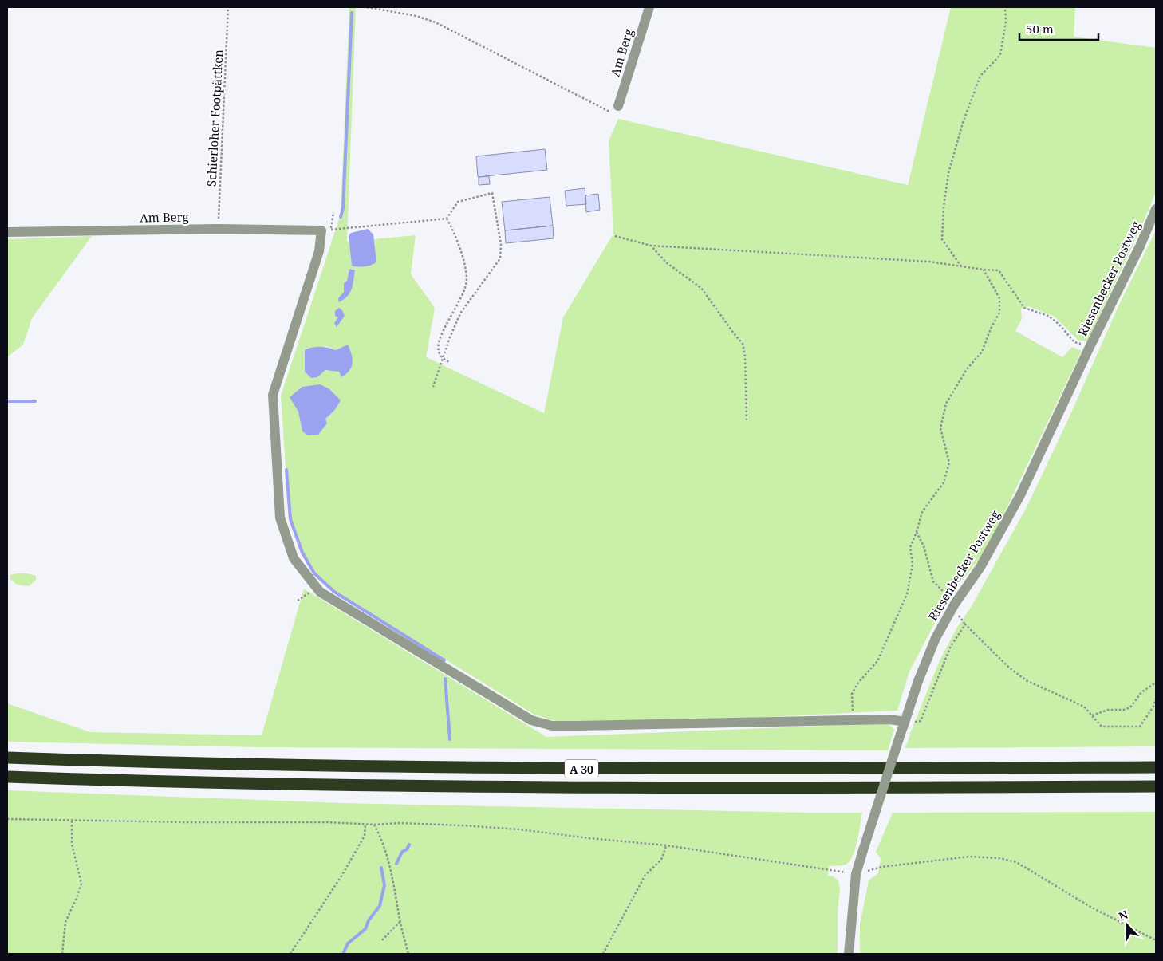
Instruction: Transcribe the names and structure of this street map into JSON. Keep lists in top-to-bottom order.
{
  "streets": {
    "highway": ["A 30"],
    "street": ["Am Berg", "Riesenbecker Postweg"],
    "path": ["Schierloher Footpättken"]
  },
  "crossings": [
    ["Am Berg", "Schierloher Footpättken"]
  ],
  "scale_bar": "50 m",
  "north": "top"
}
